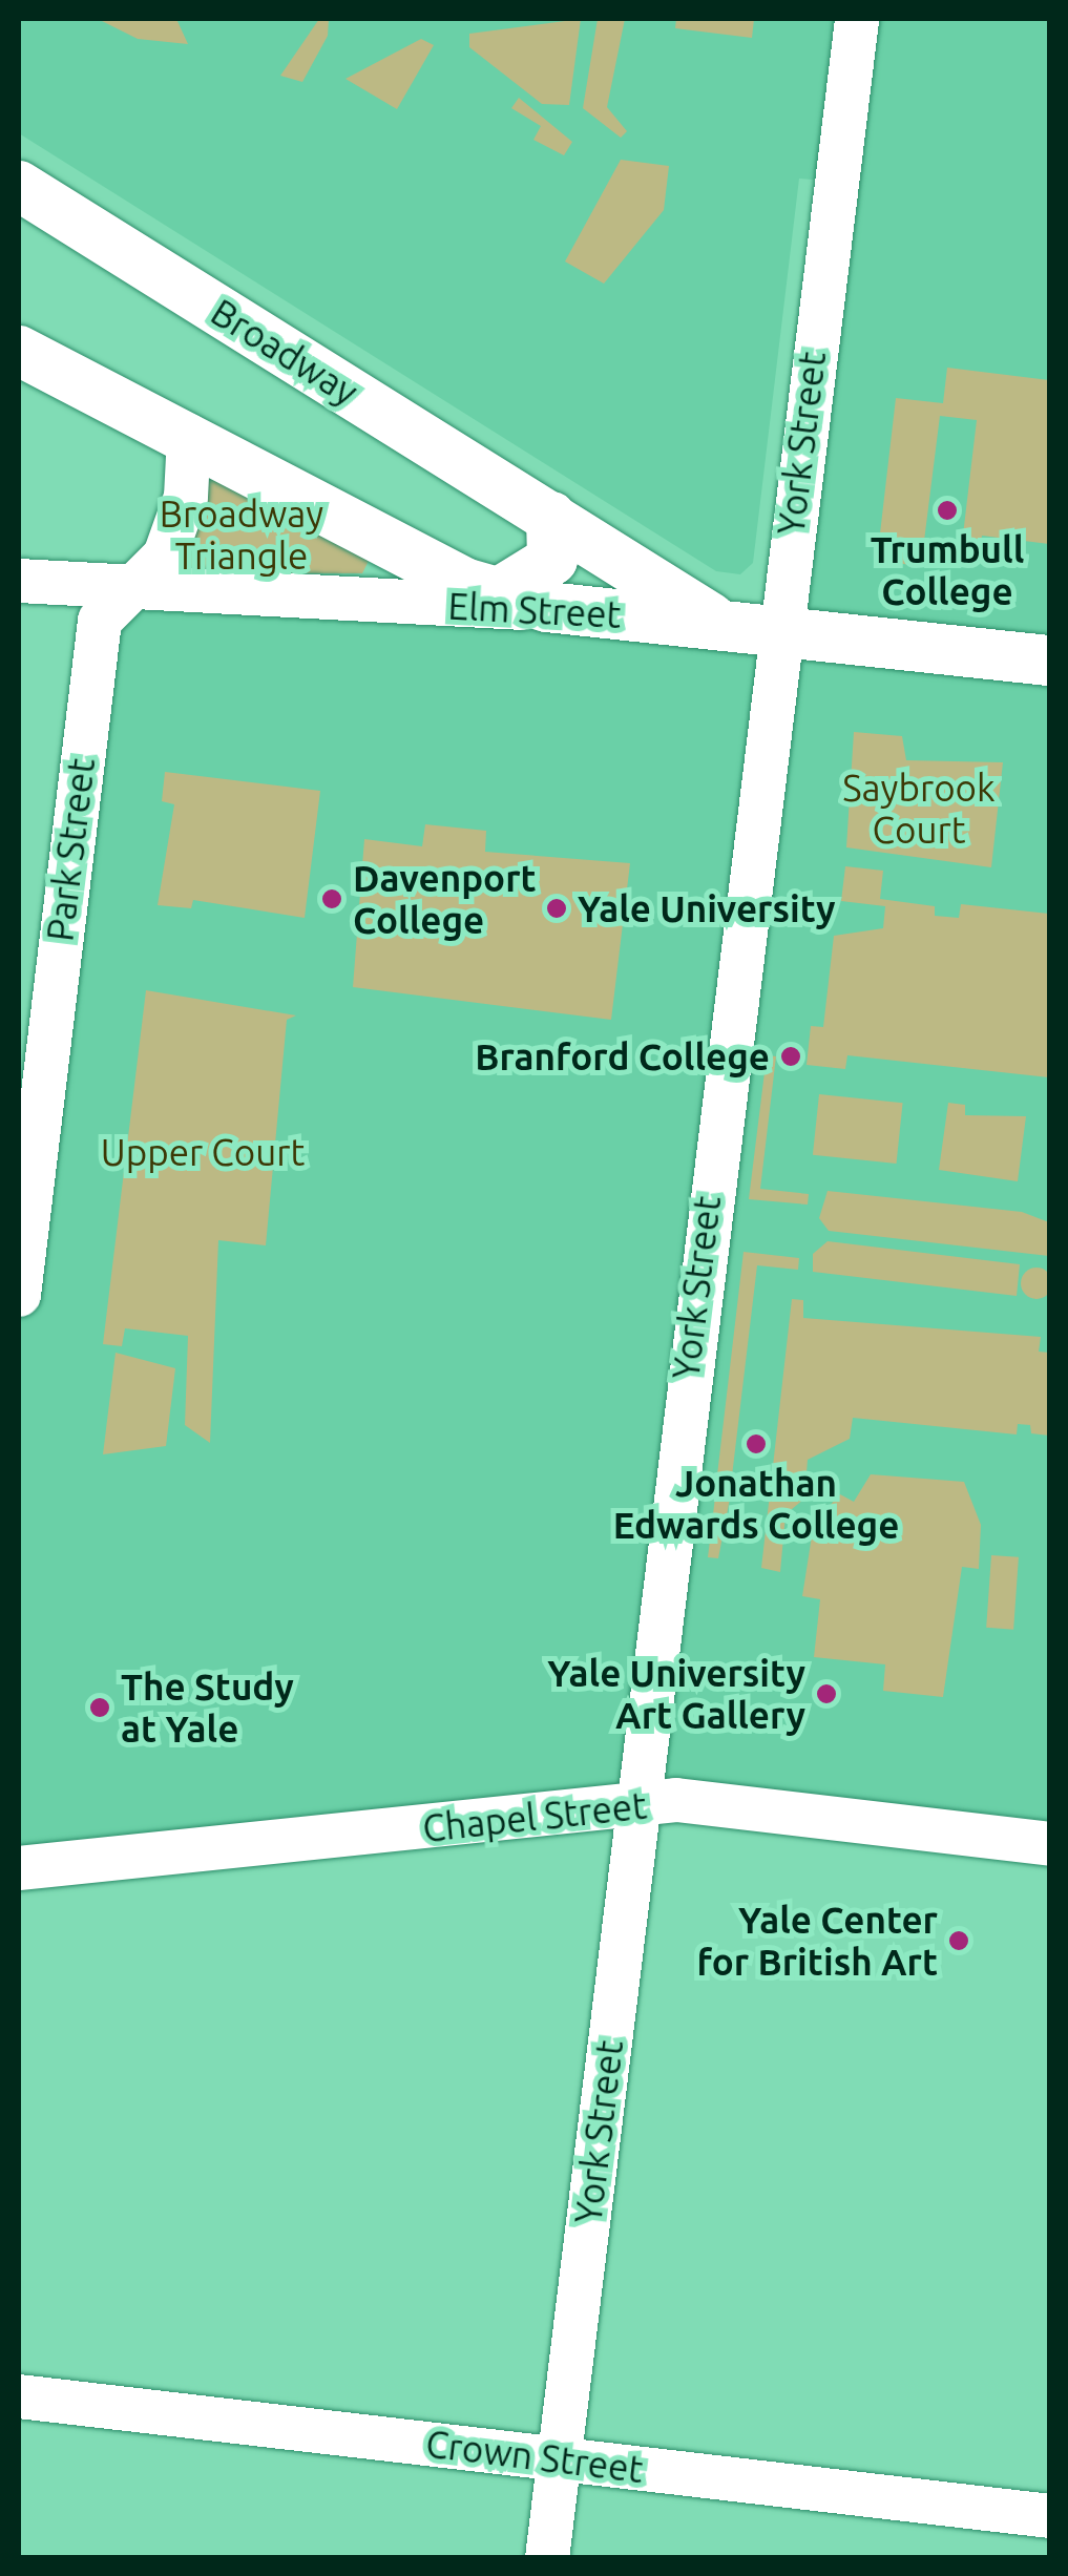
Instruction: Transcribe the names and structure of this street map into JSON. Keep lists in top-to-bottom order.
{
  "streets": {
    "main road": [
      "Broadway",
      "York Street",
      "Elm Street",
      "Park Street",
      "Chapel Street",
      "Crown Street"
    ]
  },
  "crossings": [
    ["Broadway", "Elm Street"],
    ["York Street", "Elm Street"],
    ["York Street", "Chapel Street"],
    ["York Street", "Crown Street"],
    ["Elm Street", "Park Street"]
  ],
  "parks": ["Broadway Triangle", "Saybrook Court", "Upper Court"],
  "places": [
    "Trumbull College",
    "Davenport College",
    "Yale University",
    "Branford College",
    "Jonathan Edwards College",
    "Yale University Art Gallery",
    "The Study at Yale",
    "Yale Center for British Art"
  ]
}
